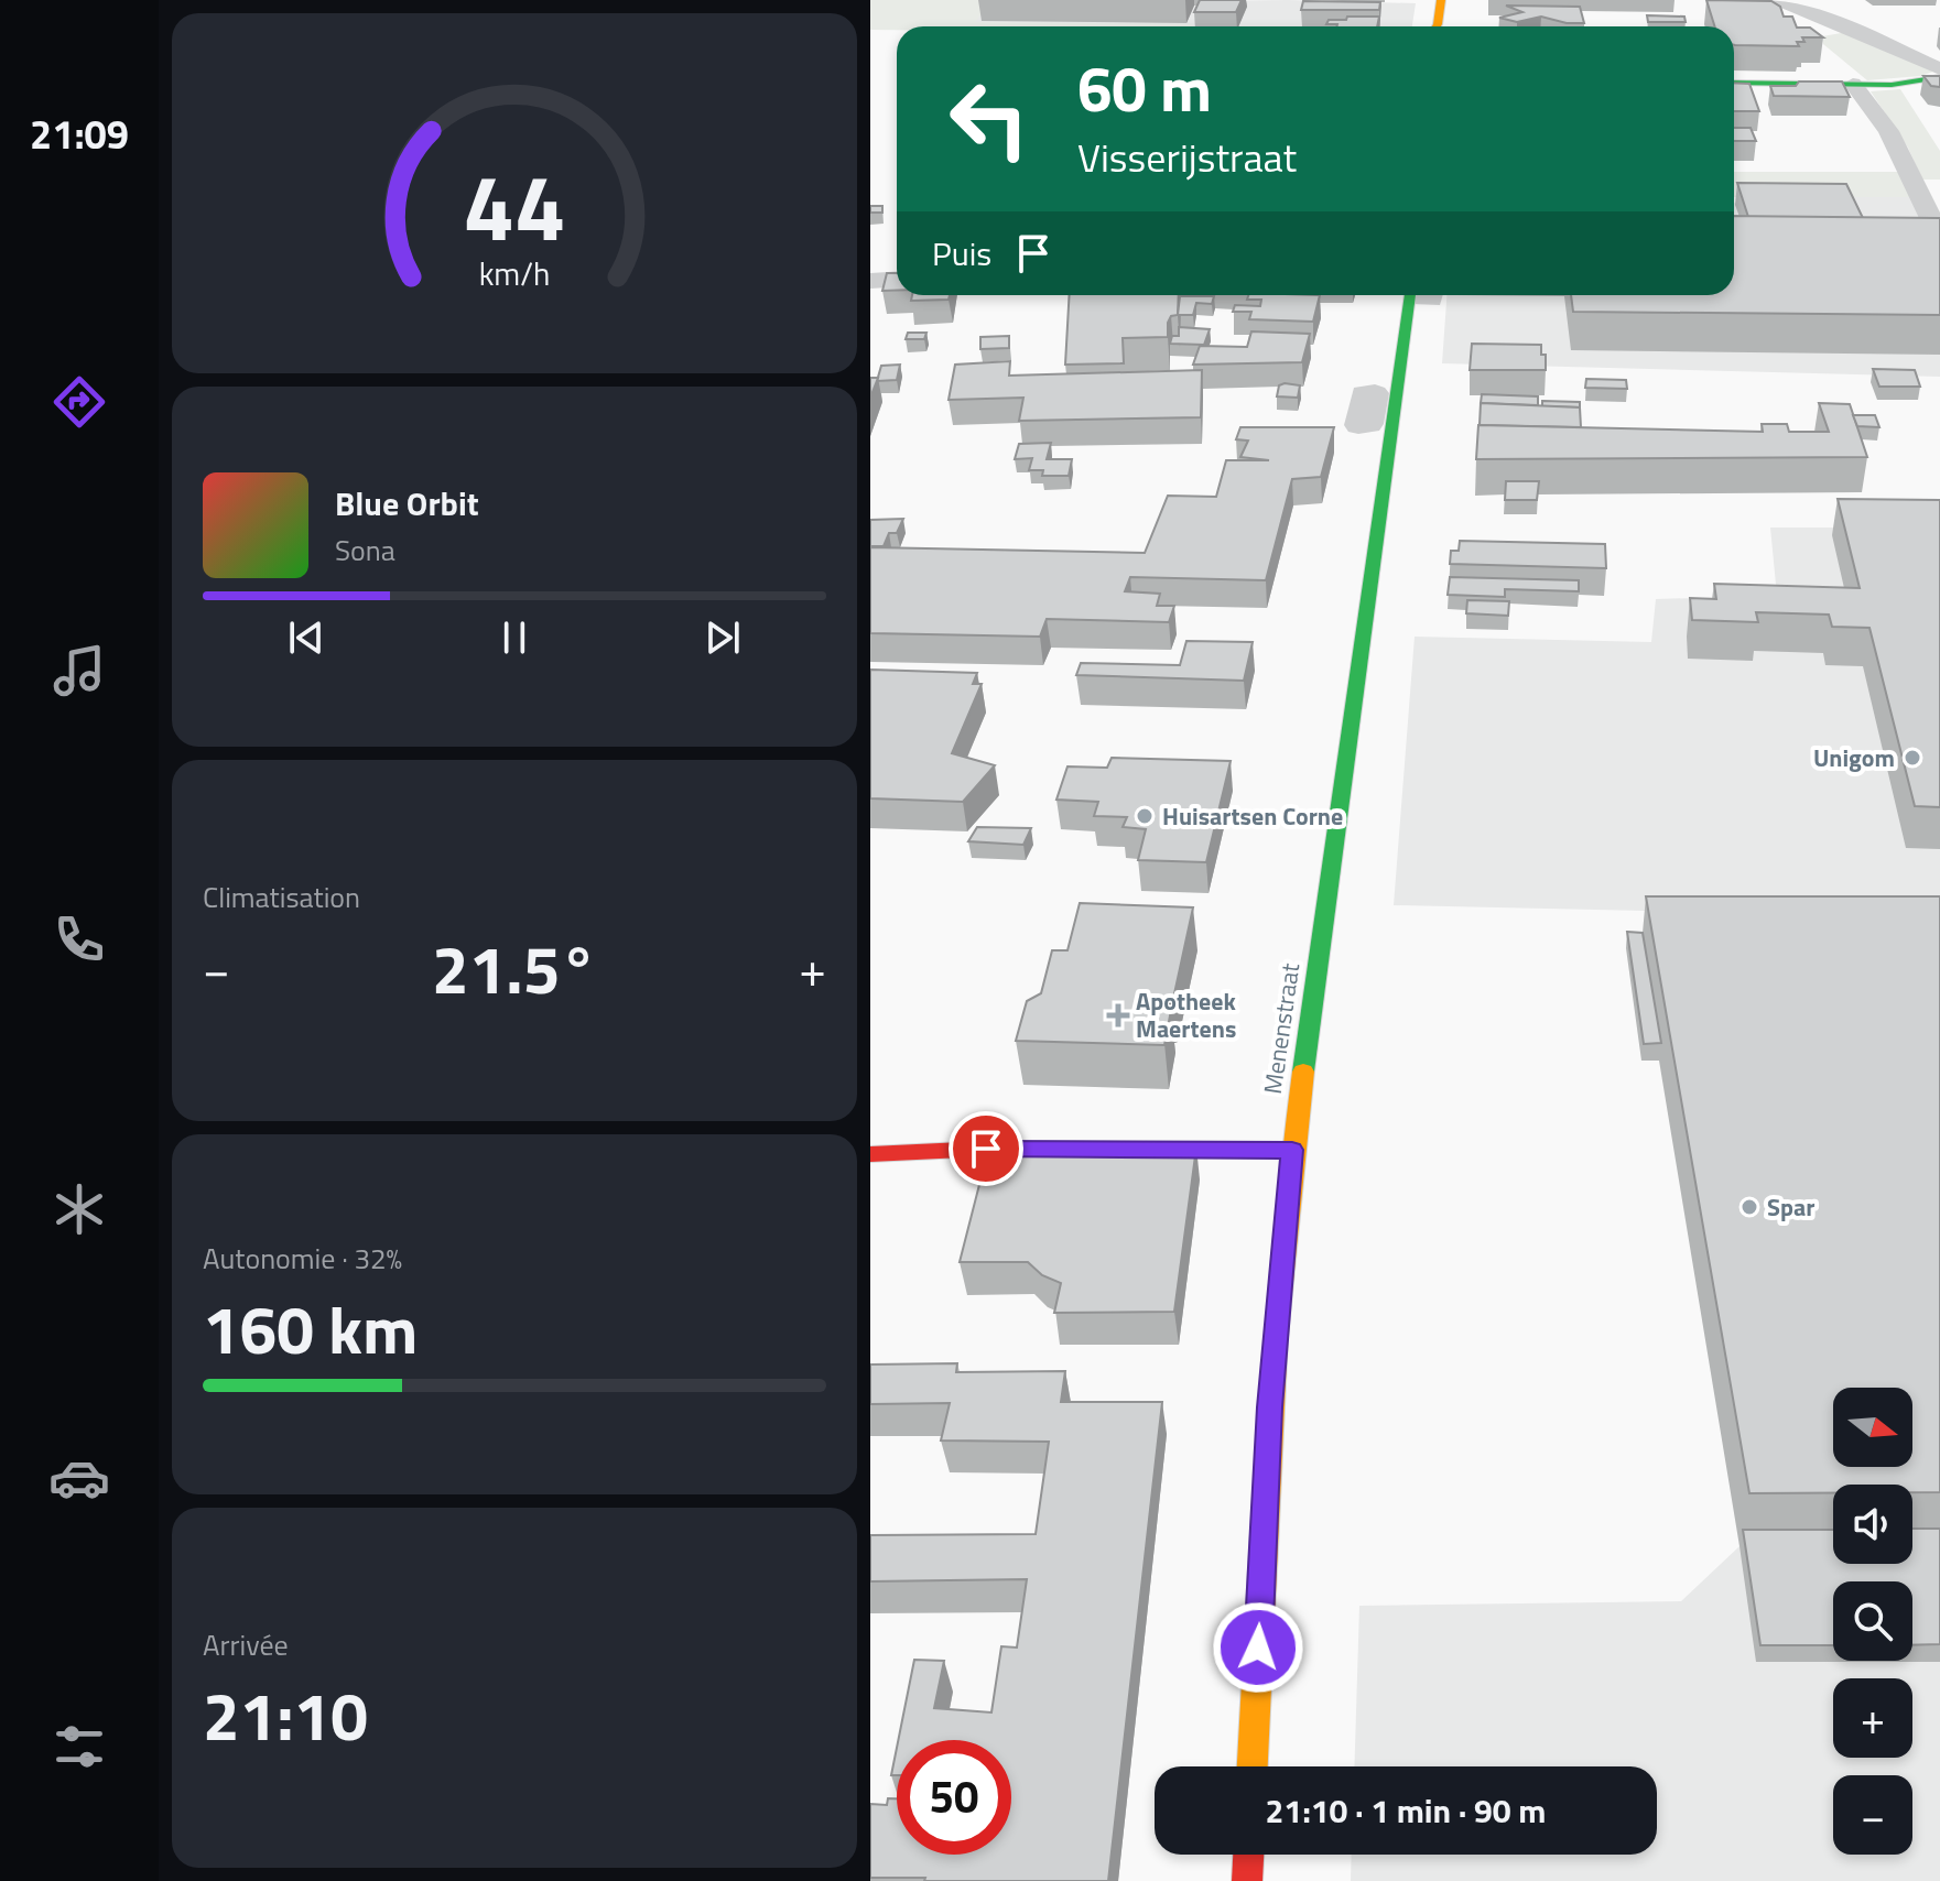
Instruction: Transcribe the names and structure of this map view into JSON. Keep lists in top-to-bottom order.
{
  "streets": {
    "main road": ["Menenstraat"]
  },
  "places": {
    "other": ["Unigom", "Huisartsen Corne", "Spar"],
    "health": ["Apotheek Maertens"]
  },
  "north": "right",
  "page": {
    "tabs": "21:09",
    "turn": ["60 m", "Visserijstraat"],
    "then": "Puis",
    "song": ["Blue Orbit", "Sona"],
    "tile": [
      "Climatisation",
      ["Autonomie · 32%", "160 km"],
      ["Arrivée", "21:10"]
    ],
    "heat": ["−", "21.5°", "+"],
    "map_buttons": ["+", "−"],
    "limit": "50",
    "trip": "21:10 · 1 min · 90 m",
    "gauge": ["44", "km/h"]
  }
}
